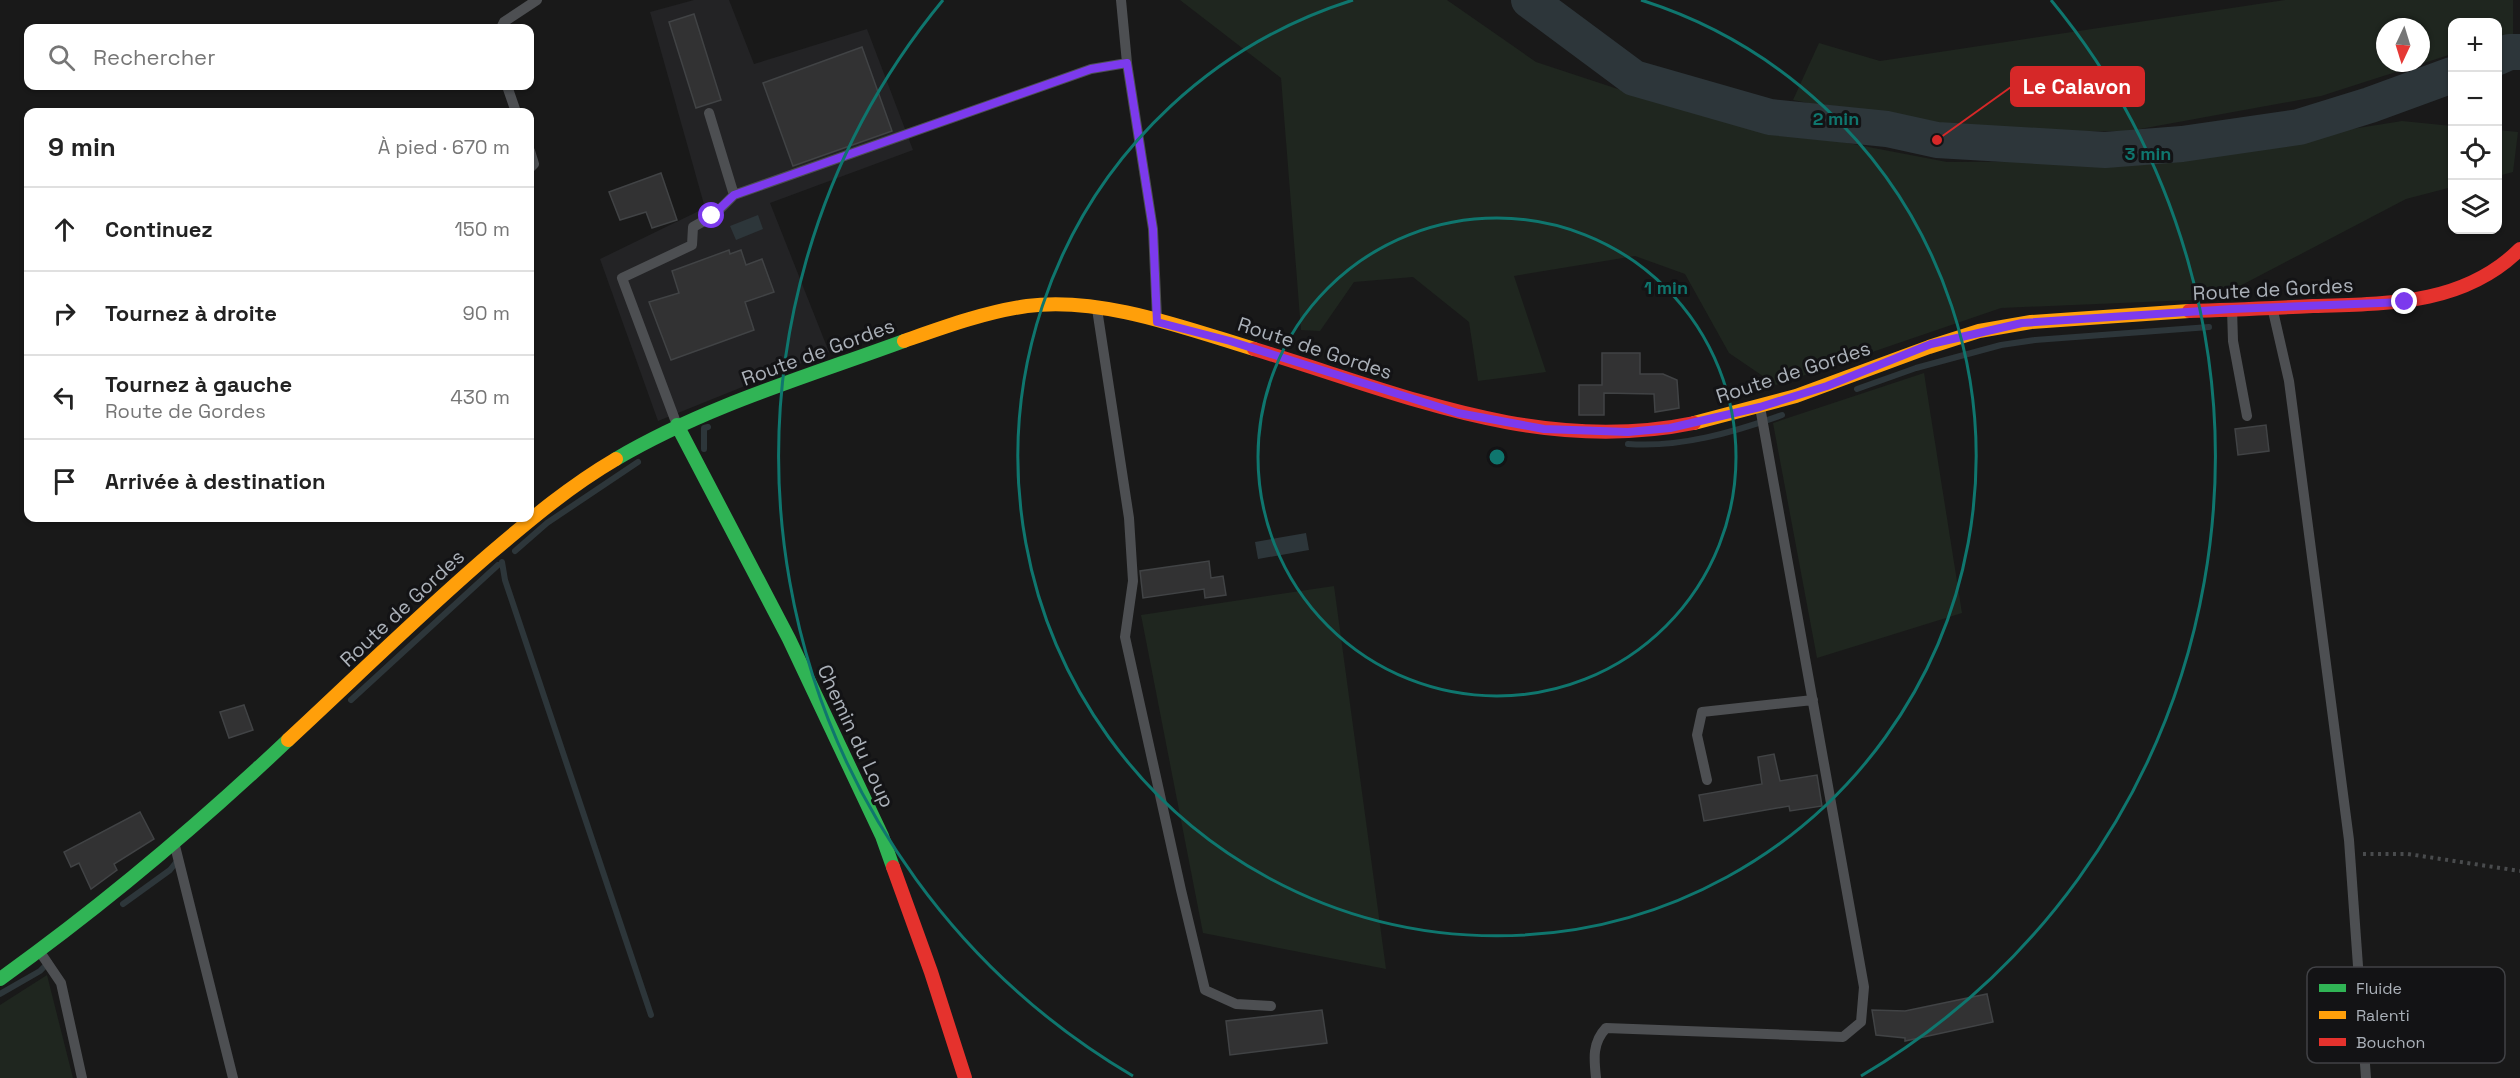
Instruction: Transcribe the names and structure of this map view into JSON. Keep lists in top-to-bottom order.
{
  "streets": {
    "street": ["Route de Gordes", "Chemin du Loup"]
  },
  "crossings": [
    ["Route de Gordes", "Chemin du Loup"]
  ],
  "places": ["Le Calavon"],
  "legend": ["Fluide", "Ralenti", "Bouchon"],
  "north": "bottom",
  "page": {
    "map_buttons": ["+", "−"],
    "search": "Rechercher",
    "heading": ["9 min", "À pied · 670 m"],
    "list": [
      ["Continuez", "150 m"],
      ["Tournez à droite", "90 m"],
      ["Tournez à gauche", "Route de Gordes", "430 m"],
      "Arrivée à destination"
    ]
  },
  "rings": ["2 min", "3 min", "1 min"]
}
